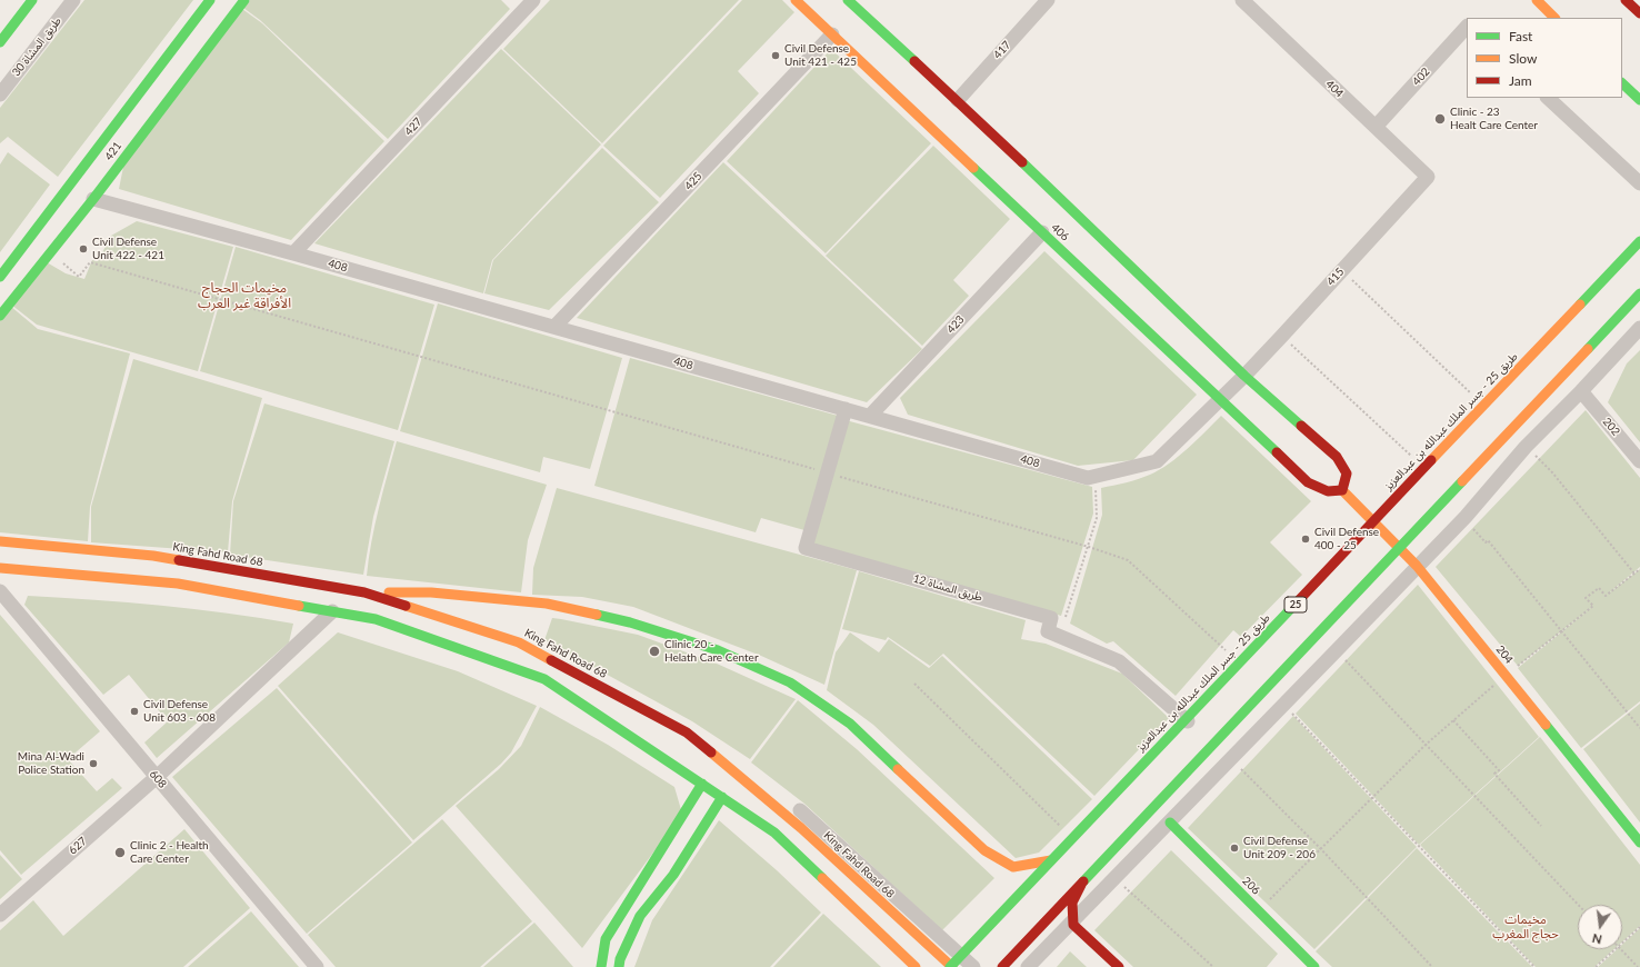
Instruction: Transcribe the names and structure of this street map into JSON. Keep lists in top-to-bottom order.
{
  "streets": {
    "main road": [
      "421",
      "406",
      "طريق 25 - جسر الملك عبدالله بن عبدالعزيز",
      "King Fahd Road 68",
      "25",
      "204",
      "206"
    ],
    "street": [
      "طريق المشاة 30",
      "417",
      "402",
      "404",
      "427",
      "425",
      "408",
      "415",
      "423",
      "202",
      "طريق المشاة 12",
      "608",
      "627"
    ]
  },
  "crossings": [
    ["402", "404"],
    ["404", "415"],
    ["427", "408"],
    ["421", "408"],
    ["425", "406"],
    ["425", "408"],
    ["406", "408"],
    ["406", "423"],
    ["406", "204"],
    ["408", "415"],
    ["408", "423"],
    ["408", "طريق المشاة 12"],
    ["طريق 25 - جسر الملك عبدالله بن عبدالعزيز", "King Fahd Road 68"],
    ["608", "627"]
  ],
  "districts": ["مخيمات الحجاج الأفراقة غير العرب", "مخيمات حجاج المغرب"],
  "places": [
    "Civil Defense Unit 421 - 425",
    "Clinic - 23 Healt Care Center",
    "Civil Defense Unit 422 - 421",
    "Civil Defense 400 - 25",
    "Clinic 20 - Helath Care Center",
    "Civil Defense Unit 603 - 608",
    "Mina Al-Wadi Police Station",
    "Civil Defense Unit 209 - 206",
    "Clinic 2 - Health Care Center"
  ],
  "legend": ["Fast", "Slow", "Jam"],
  "north": "bottom"
}
